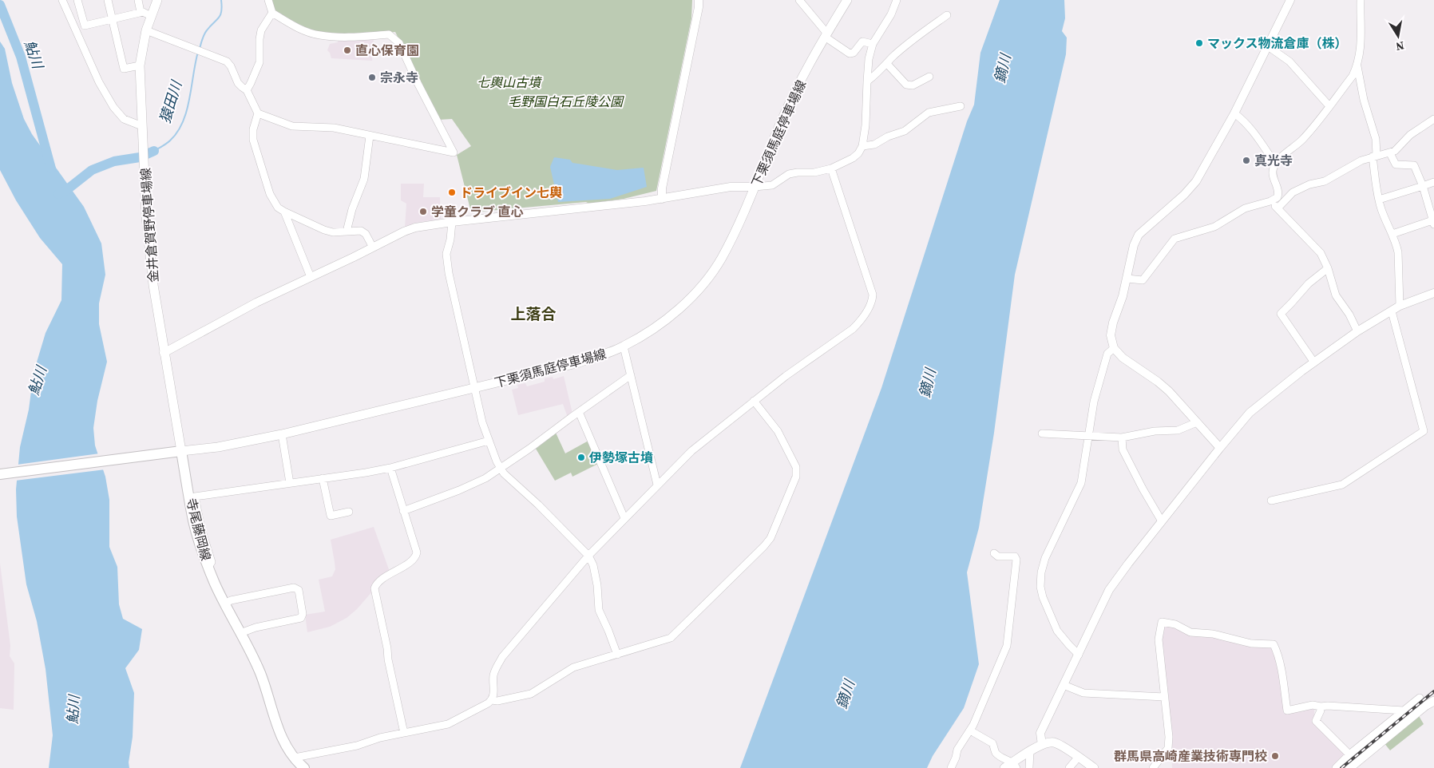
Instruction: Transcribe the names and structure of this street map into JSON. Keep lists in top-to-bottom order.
{
  "streets": {
    "main road": ["下栗須馬庭停車場線", "金井倉賀野停車場線", "寺尾藤岡線"]
  },
  "crossings": [
    ["下栗須馬庭停車場線", "金井倉賀野停車場線"],
    ["下栗須馬庭停車場線", "寺尾藤岡線"],
    ["金井倉賀野停車場線", "寺尾藤岡線"]
  ],
  "districts": ["上落合"],
  "water": ["鮎川", "鏑川", "猿田川"],
  "parks": ["七輿山古墳", "毛野国白石丘陵公園"],
  "places": [
    "マックス物流倉庫（株）",
    "直心保育園",
    "宗永寺",
    "真光寺",
    "ドライブイン七輿",
    "学童クラブ 直心",
    "伊勢塚古墳",
    "群馬県高崎産業技術専門校"
  ],
  "north": "bottom"
}
